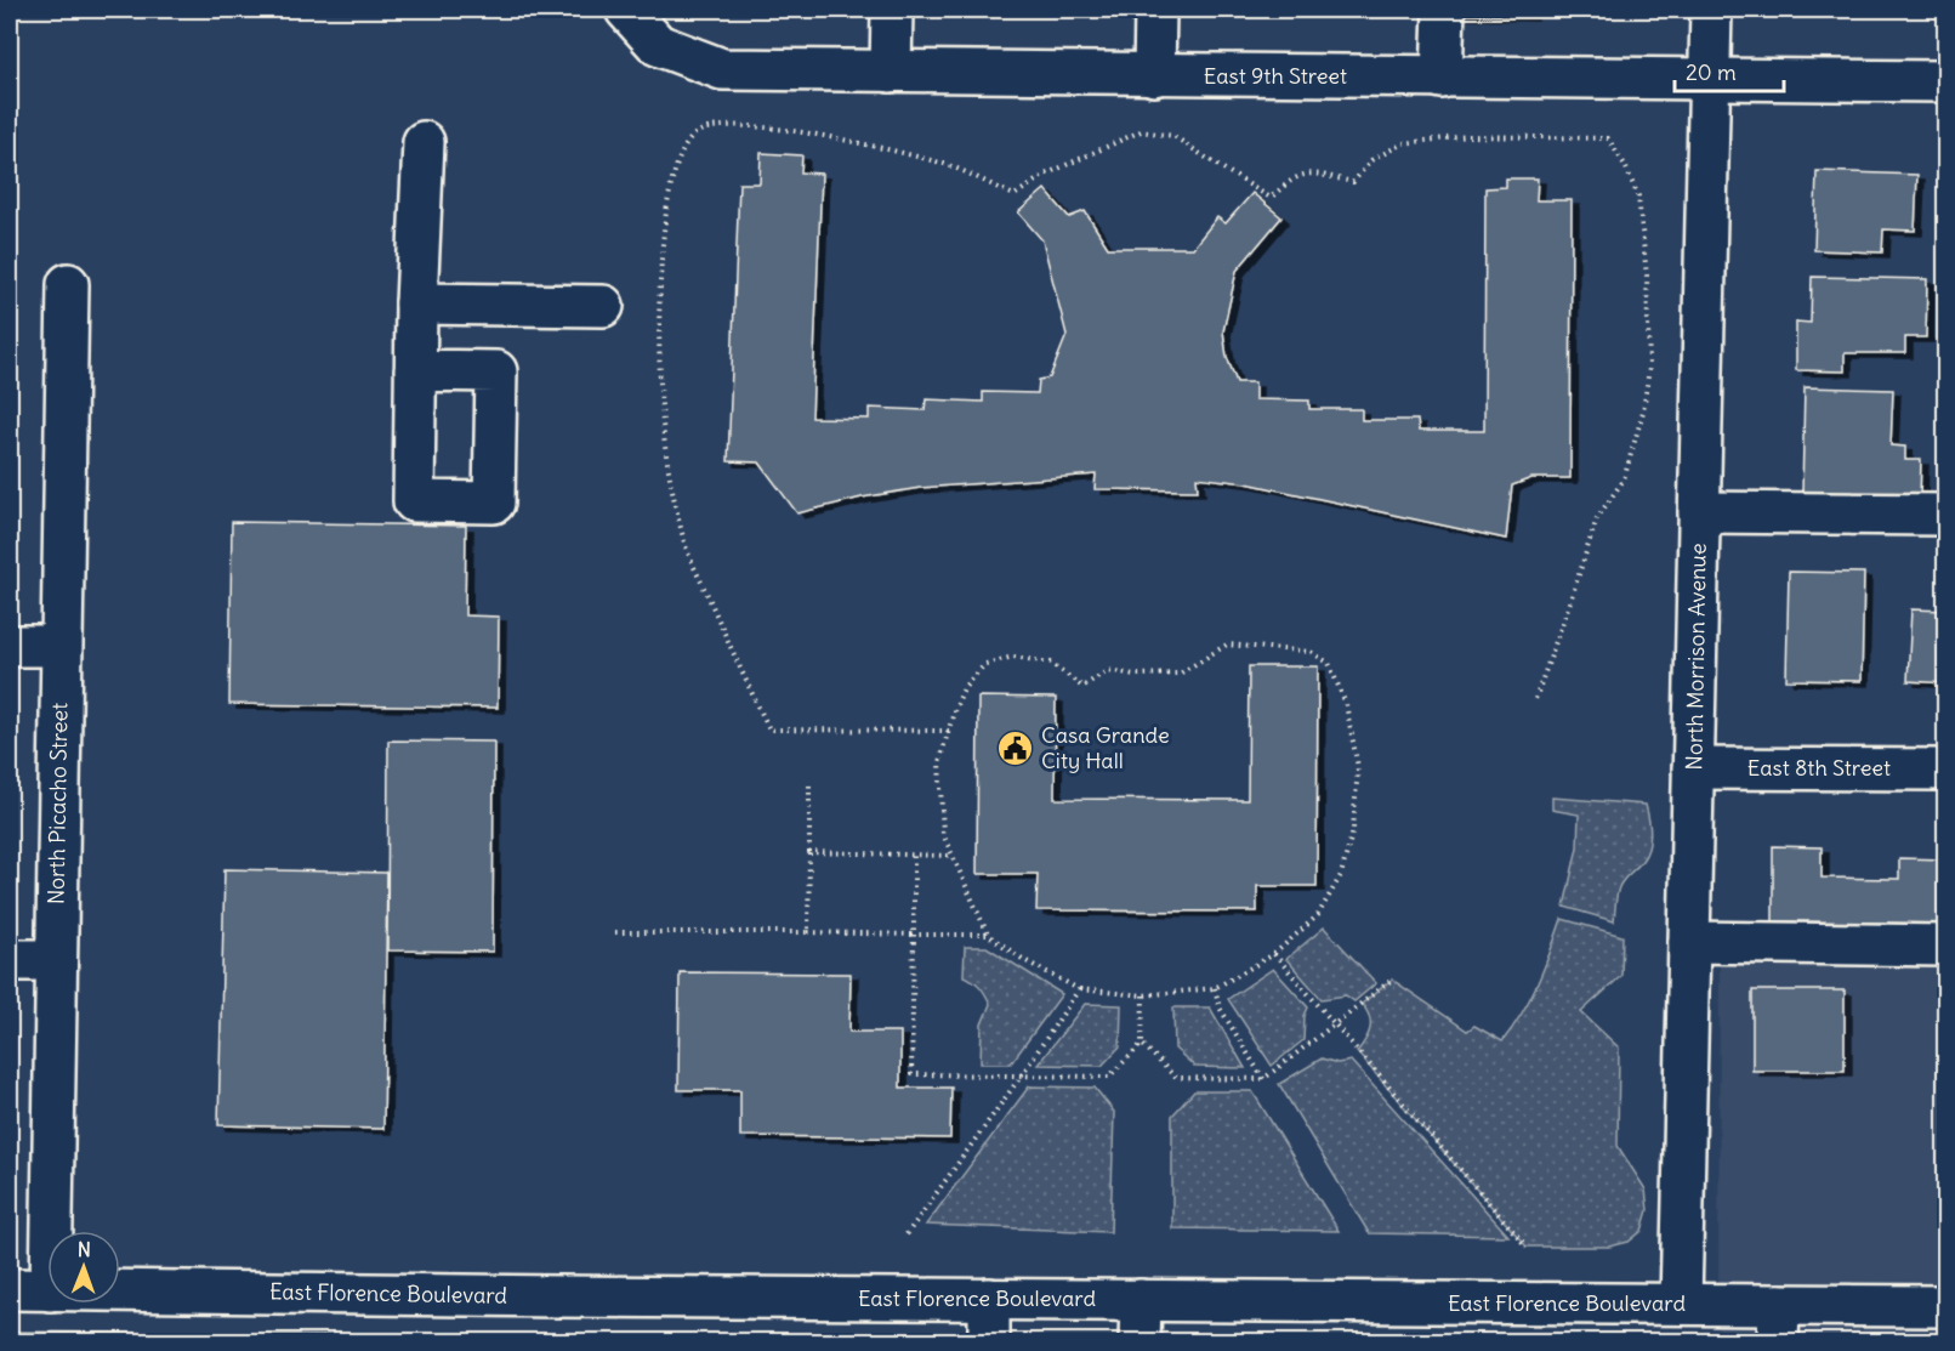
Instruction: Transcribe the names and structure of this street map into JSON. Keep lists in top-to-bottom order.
{
  "streets": {
    "street": [
      "East 9th Street",
      "North Morrison Avenue",
      "East 8th Street",
      "North Picacho Street",
      "East Florence Boulevard"
    ]
  },
  "crossings": [
    ["East 9th Street", "North Morrison Avenue"],
    ["North Morrison Avenue", "East 8th Street"],
    ["North Morrison Avenue", "East Florence Boulevard"]
  ],
  "places": {
    "public building": ["Casa Grande City Hall"]
  },
  "scale_bar": "20 m",
  "north": "top"
}
